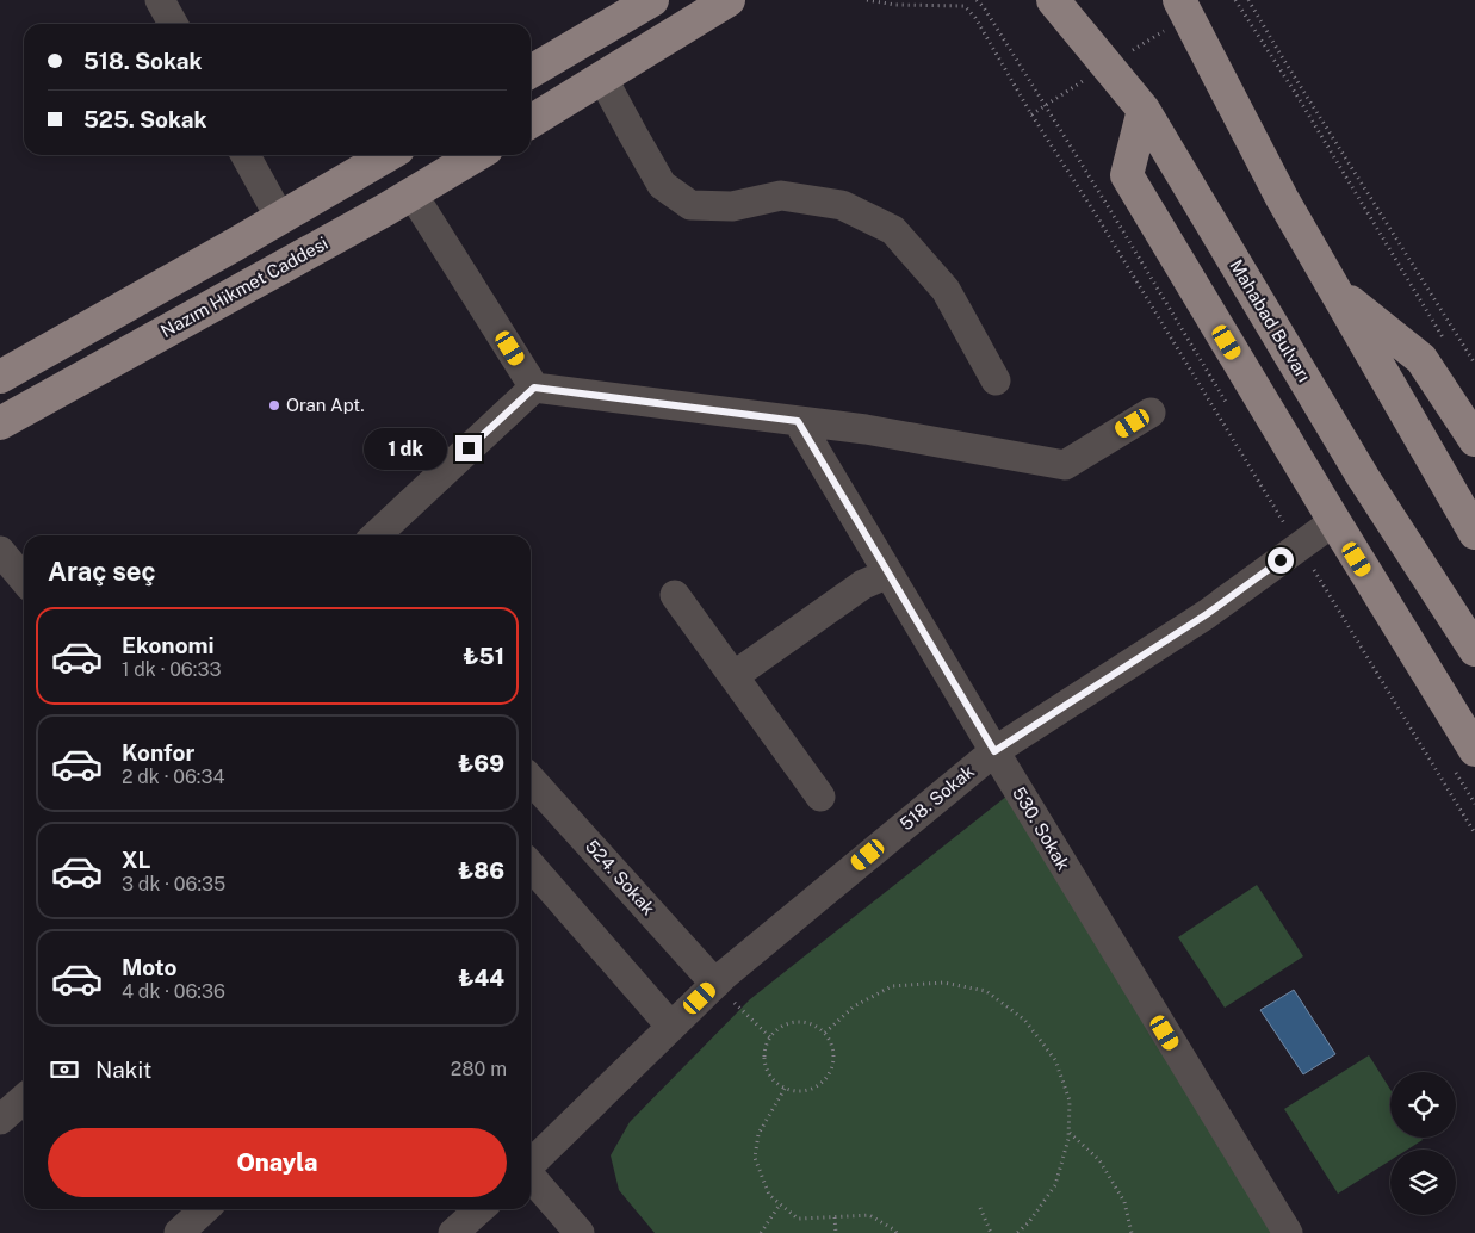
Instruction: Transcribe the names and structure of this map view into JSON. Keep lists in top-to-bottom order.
{
  "streets": {
    "main road": ["Nazım Hikmet Caddesi", "Mahabad Bulvarı"],
    "street": ["518. Sokak", "530. Sokak", "524. Sokak"]
  },
  "crossings": [
    ["518. Sokak", "530. Sokak"],
    ["518. Sokak", "524. Sokak"]
  ],
  "places": ["Oran Apt."],
  "page": {
    "banner": ["518. Sokak", "525. Sokak"],
    "bubble": "1 dk",
    "heading": "Araç seç",
    "list": [
      {
        "name": "Ekonomi",
        "note": "1 dk · 06:33",
        "value": "₺51"
      },
      {
        "name": "Konfor",
        "note": "2 dk · 06:34",
        "value": "₺69"
      },
      {
        "name": "XL",
        "note": "3 dk · 06:35",
        "value": "₺86"
      },
      {
        "name": "Moto",
        "note": "4 dk · 06:36",
        "value": "₺44"
      }
    ],
    "pay": ["Nakit", "280 m"],
    "buttons": "Onayla"
  }
}
